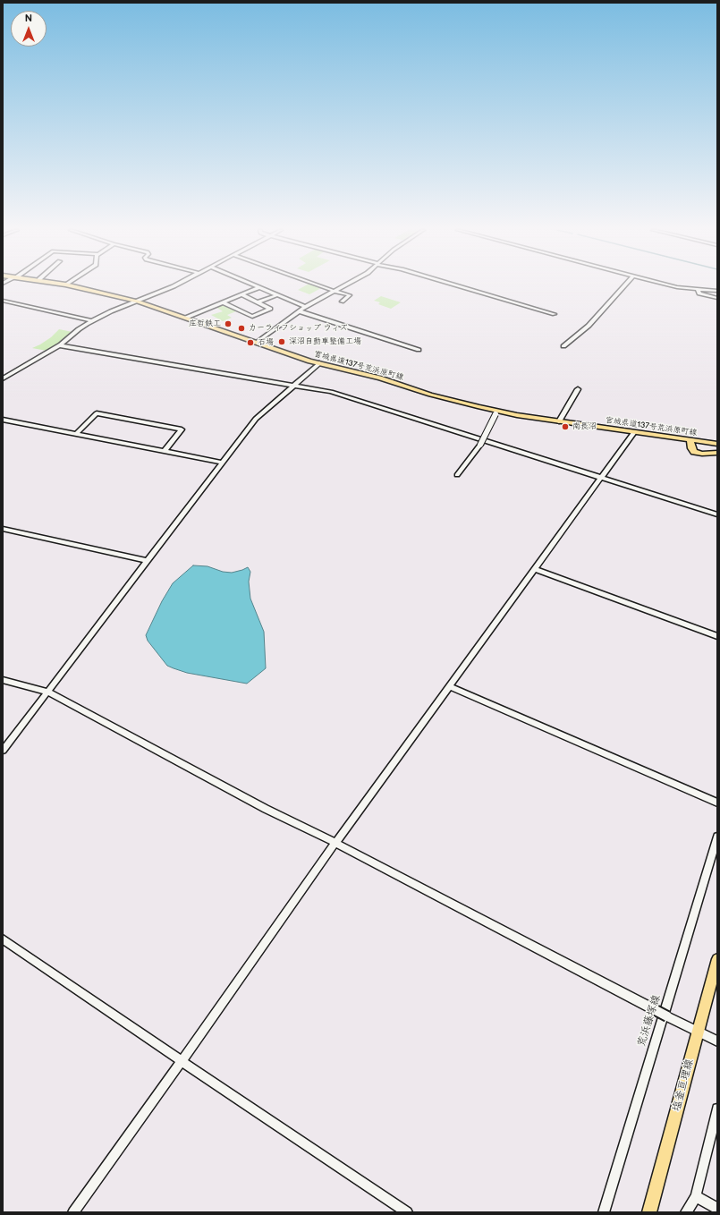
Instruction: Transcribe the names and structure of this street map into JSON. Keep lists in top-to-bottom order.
{
  "streets": {
    "main road": ["宮城県道137号荒浜原町線", "塩釜亘理線"],
    "street": ["荒浜藤塚線"]
  },
  "places": [
    "庄哲鉄工",
    "カーライフショップ ウィズ",
    "深沼自動車整備工場",
    "石場",
    "南長沼"
  ],
  "north": "top"
}
